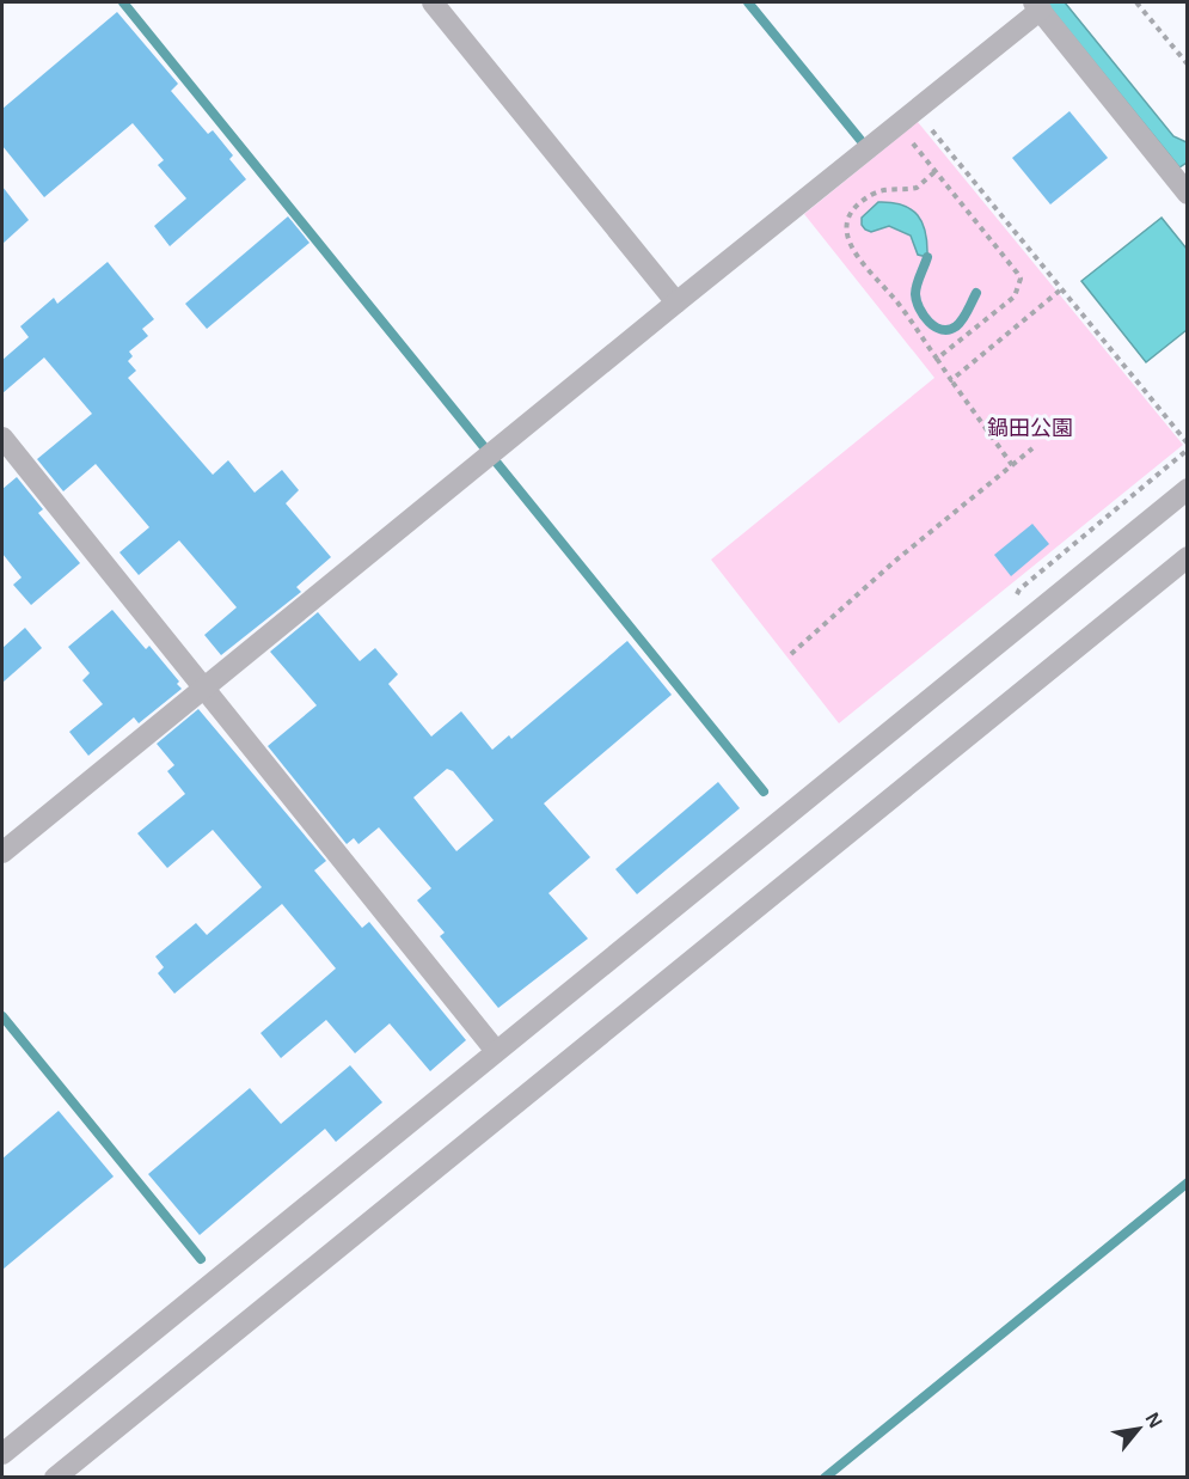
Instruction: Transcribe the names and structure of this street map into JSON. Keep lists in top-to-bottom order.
{
  "parks": ["鍋田公園"],
  "north": "top right"
}
